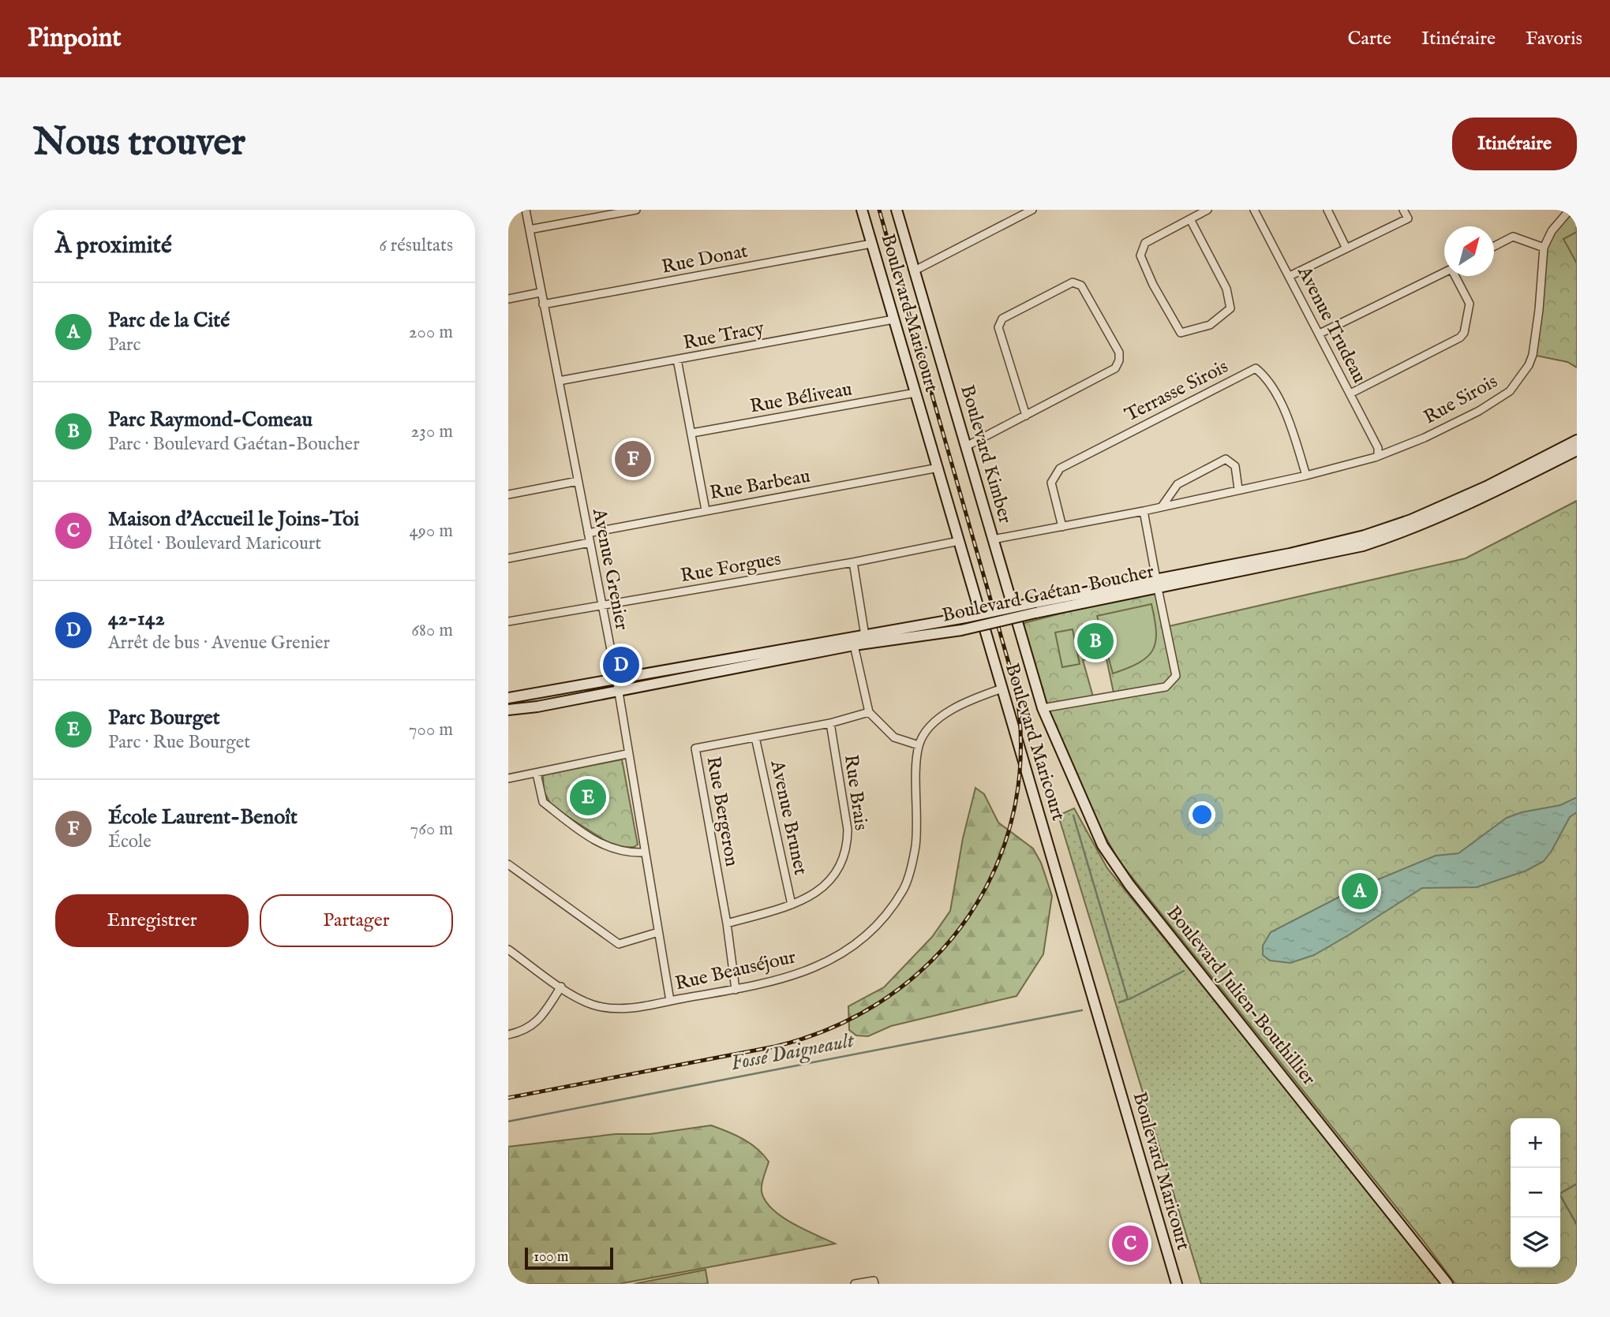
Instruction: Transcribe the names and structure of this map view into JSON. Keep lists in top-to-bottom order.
{
  "streets": {
    "street": [
      "Rue Donat",
      "Boulevard Maricourt",
      "Avenue Trudeau",
      "Rue Tracy",
      "Terrasse Sirois",
      "Rue Béliveau",
      "Rue Sirois",
      "Boulevard Kimber",
      "Rue Barbeau",
      "Rue Forgues",
      "Avenue Grenier",
      "Boulevard Gaétan-Boucher",
      "Rue Brais",
      "Rue Bergeron",
      "Avenue Brunet",
      "Rue Beauséjour",
      "Boulevard Julien-Bouthillier"
    ]
  },
  "crossings": [
    ["Rue Donat", "Boulevard Maricourt"],
    ["Rue Donat", "Avenue Grenier"],
    ["Boulevard Maricourt", "Rue Tracy"],
    ["Boulevard Maricourt", "Rue Béliveau"],
    ["Boulevard Maricourt", "Rue Barbeau"],
    ["Boulevard Maricourt", "Rue Forgues"],
    ["Avenue Trudeau", "Rue Sirois"],
    ["Rue Tracy", "Avenue Grenier"],
    ["Terrasse Sirois", "Rue Sirois"],
    ["Rue Sirois", "Boulevard Kimber"],
    ["Boulevard Kimber", "Boulevard Julien-Bouthillier"],
    ["Rue Barbeau", "Avenue Grenier"],
    ["Rue Forgues", "Avenue Grenier"],
    ["Avenue Grenier", "Boulevard Gaétan-Boucher"],
    ["Avenue Grenier", "Rue Beauséjour"],
    ["Rue Brais", "Rue Bergeron"],
    ["Rue Brais", "Avenue Brunet"],
    ["Rue Bergeron", "Avenue Brunet"],
    ["Rue Bergeron", "Rue Beauséjour"]
  ],
  "water": ["Fossé Daigneault"],
  "scale_bar": "100 m",
  "north": "top right",
  "page": {
    "header": "Pinpoint",
    "nav": ["Carte", "Itinéraire", "Favoris"],
    "buttons": [
      "Itinéraire",
      ["Enregistrer", "Partager"]
    ],
    "title": "Nous trouver",
    "heading": ["À proximité", "6 résultats"],
    "list": [
      {
        "mark": "A",
        "name": "Parc de la Cité",
        "note": "Parc",
        "value": "200 m"
      },
      {
        "mark": "B",
        "name": "Parc Raymond-Comeau",
        "note": "Parc · Boulevard Gaétan-Boucher",
        "value": "230 m"
      },
      {
        "mark": "C",
        "name": "Maison d'Accueil le Joins-Toi",
        "note": "Hôtel · Boulevard Maricourt",
        "value": "490 m"
      },
      {
        "mark": "D",
        "name": "42-142",
        "note": "Arrêt de bus · Avenue Grenier",
        "value": "680 m"
      },
      {
        "mark": "E",
        "name": "Parc Bourget",
        "note": "Parc · Rue Bourget",
        "value": "700 m"
      },
      {
        "mark": "F",
        "name": "École Laurent-Benoît",
        "note": "École",
        "value": "760 m"
      }
    ],
    "pins": [
      "F",
      "B",
      "D",
      "E",
      "A",
      "C"
    ],
    "map_buttons": ["+", "−"],
    "scale": "100 m"
  }
}
